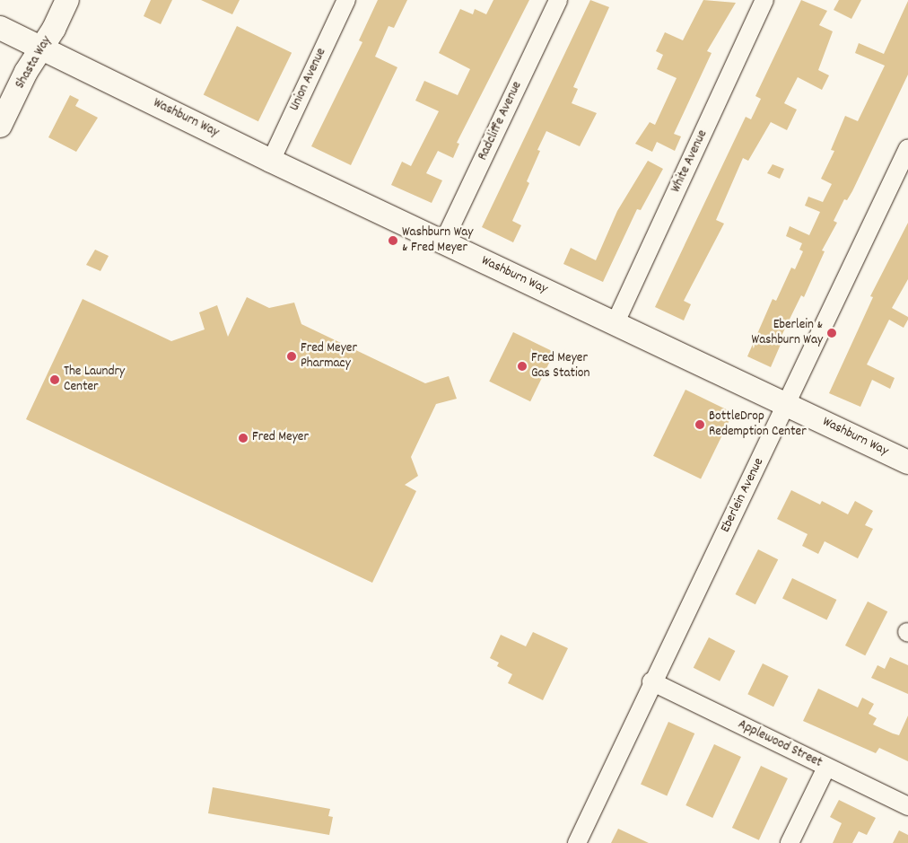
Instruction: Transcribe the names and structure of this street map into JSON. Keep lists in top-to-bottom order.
{
  "streets": {
    "main road": ["Shasta Way", "Washburn Way"],
    "street": [
      "Union Avenue",
      "Radcliffe Avenue",
      "White Avenue",
      "Eberlein Avenue",
      "Applewood Street"
    ]
  },
  "crossings": [
    ["Shasta Way", "Washburn Way"],
    ["Union Avenue", "Washburn Way"],
    ["Washburn Way", "Radcliffe Avenue"],
    ["Washburn Way", "White Avenue"],
    ["Washburn Way", "Eberlein Avenue"],
    ["Eberlein Avenue", "Applewood Street"]
  ],
  "places": [
    "Washburn Way & Fred Meyer",
    "Eberlein & Washburn Way",
    "Fred Meyer Pharmacy",
    "Fred Meyer Gas Station",
    "The Laundry Center",
    "BottleDrop Redemption Center",
    "Fred Meyer"
  ]
}
